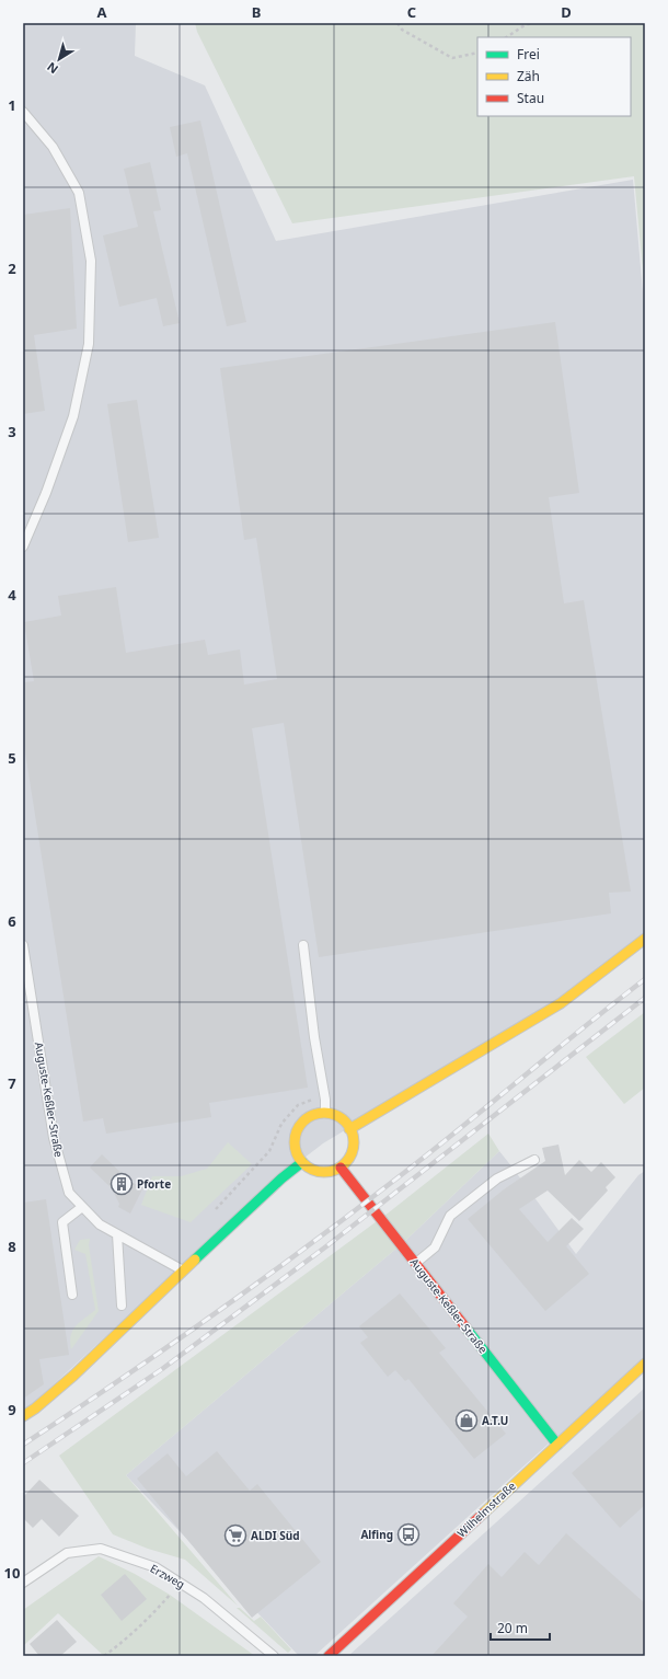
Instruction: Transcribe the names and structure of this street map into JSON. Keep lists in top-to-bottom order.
{
  "streets": {
    "street": ["Auguste-Keßler-Straße", "Wilhelmstraße"],
    "lane": ["Erzweg"]
  },
  "crossings": [
    ["Auguste-Keßler-Straße", "Wilhelmstraße"]
  ],
  "places": {
    "building": ["Pforte"],
    "shop": ["A.T.U"],
    "bus stop": ["Alfing"],
    "supermarket": ["ALDI Süd"]
  },
  "legend": ["Frei", "Zäh", "Stau"],
  "scale_bar": "20 m",
  "north": "bottom left",
  "grid": {
    "columns": [
      "A",
      "B",
      "C",
      "D"
    ],
    "rows": [
      "1",
      "2",
      "3",
      "4",
      "5",
      "6",
      "7",
      "8",
      "9",
      "10"
    ]
  }
}
